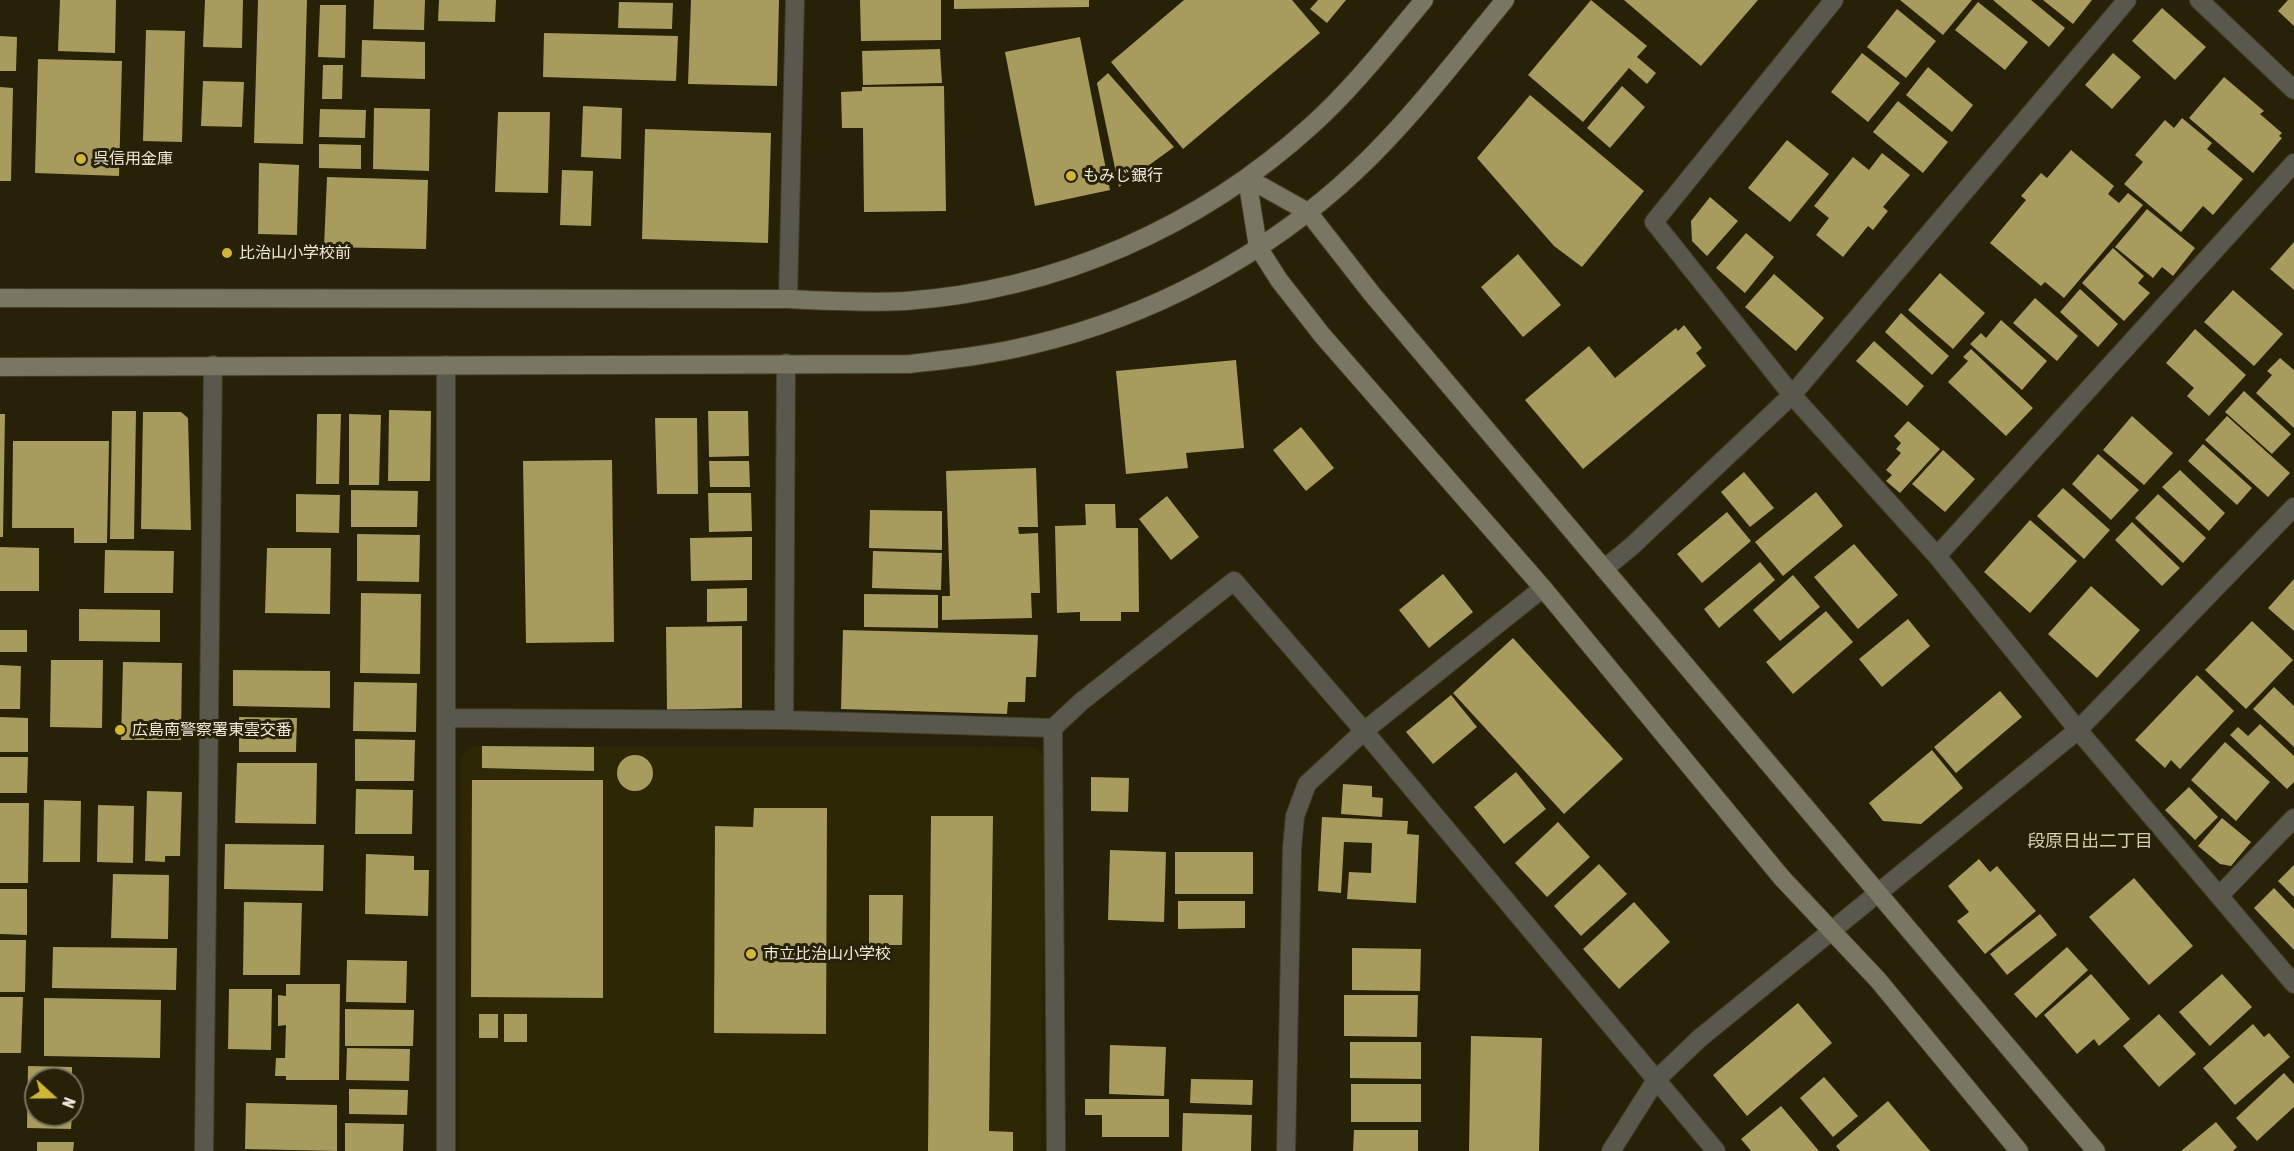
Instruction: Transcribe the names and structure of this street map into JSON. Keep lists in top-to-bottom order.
{
  "districts": ["段原日出二丁目"],
  "places": [
    "呉信用金庫",
    "もみじ銀行",
    "比治山小学校前",
    "広島南警察署東雲交番",
    "市立比治山小学校"
  ],
  "north": "right"
}
